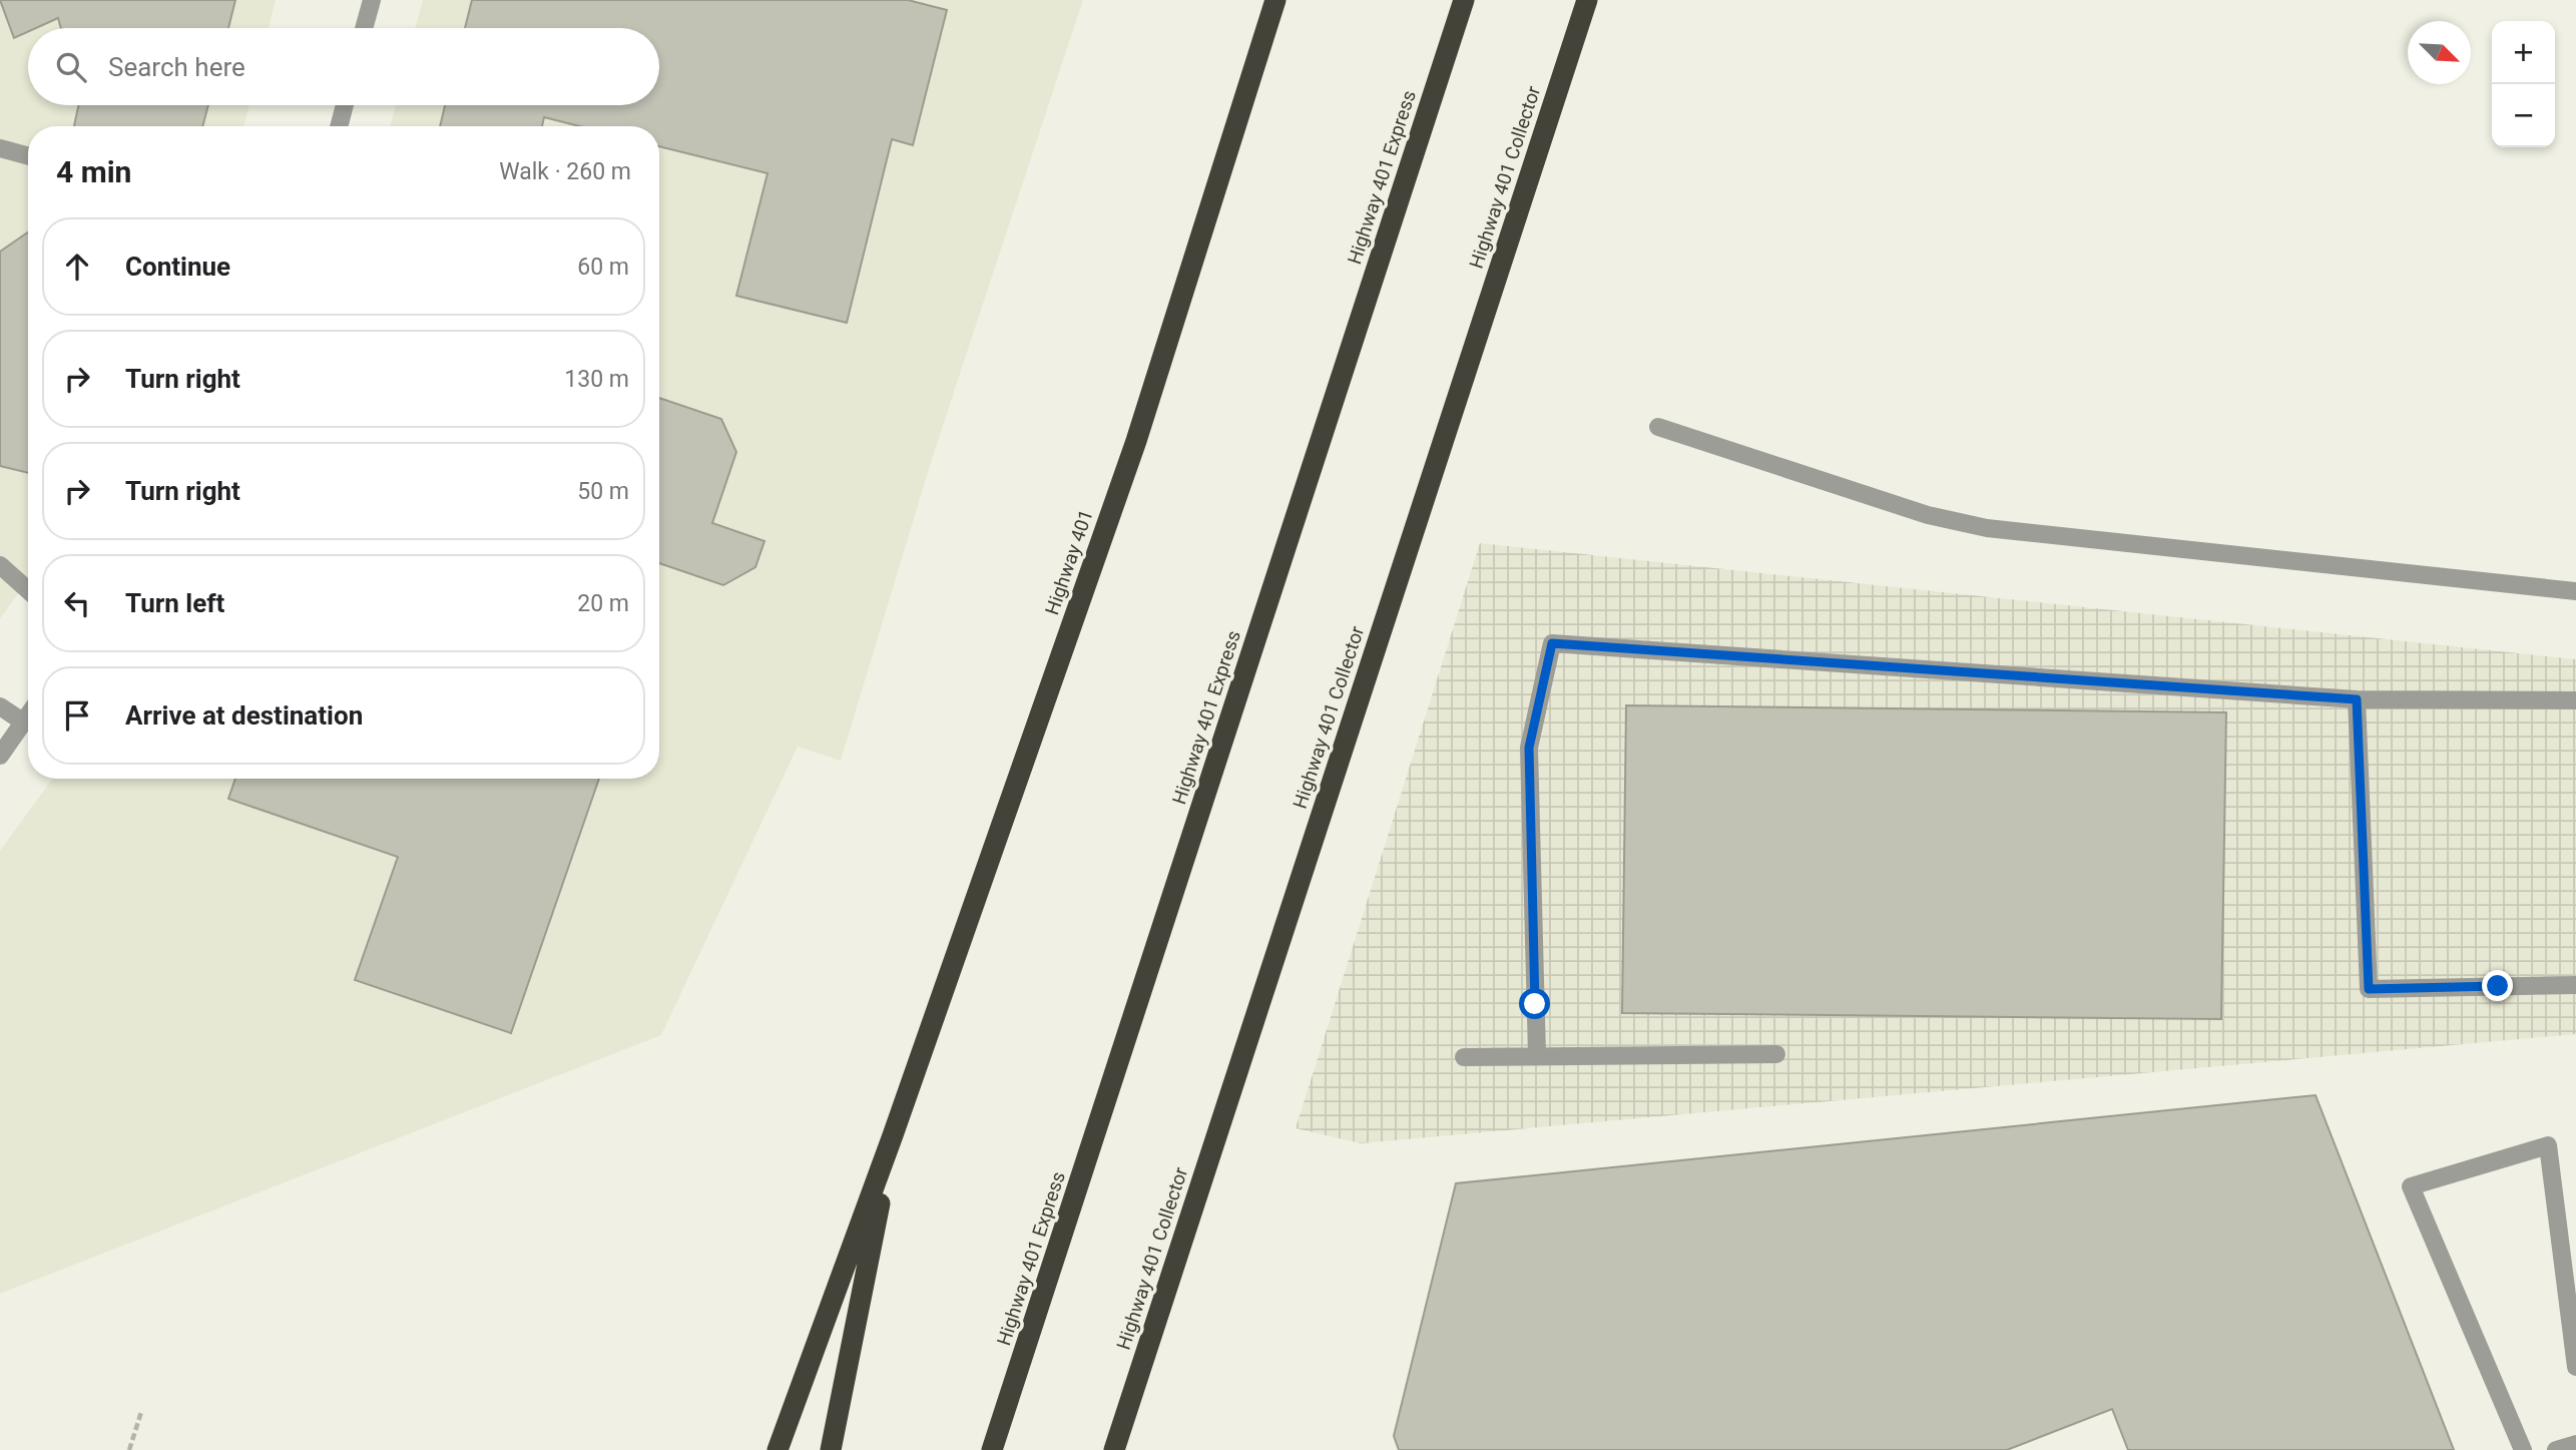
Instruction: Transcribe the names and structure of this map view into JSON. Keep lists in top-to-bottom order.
{
  "streets": {
    "highway": ["Highway 401 Express", "Highway 401 Collector", "Highway 401"]
  },
  "north": "bottom right",
  "page": {
    "map_buttons": ["+", "−"],
    "search": "Search here",
    "heading": ["4 min", "Walk · 260 m"],
    "list": [
      ["Continue", "60 m"],
      ["Turn right", "130 m"],
      ["Turn right", "50 m"],
      ["Turn left", "20 m"],
      "Arrive at destination"
    ]
  }
}
